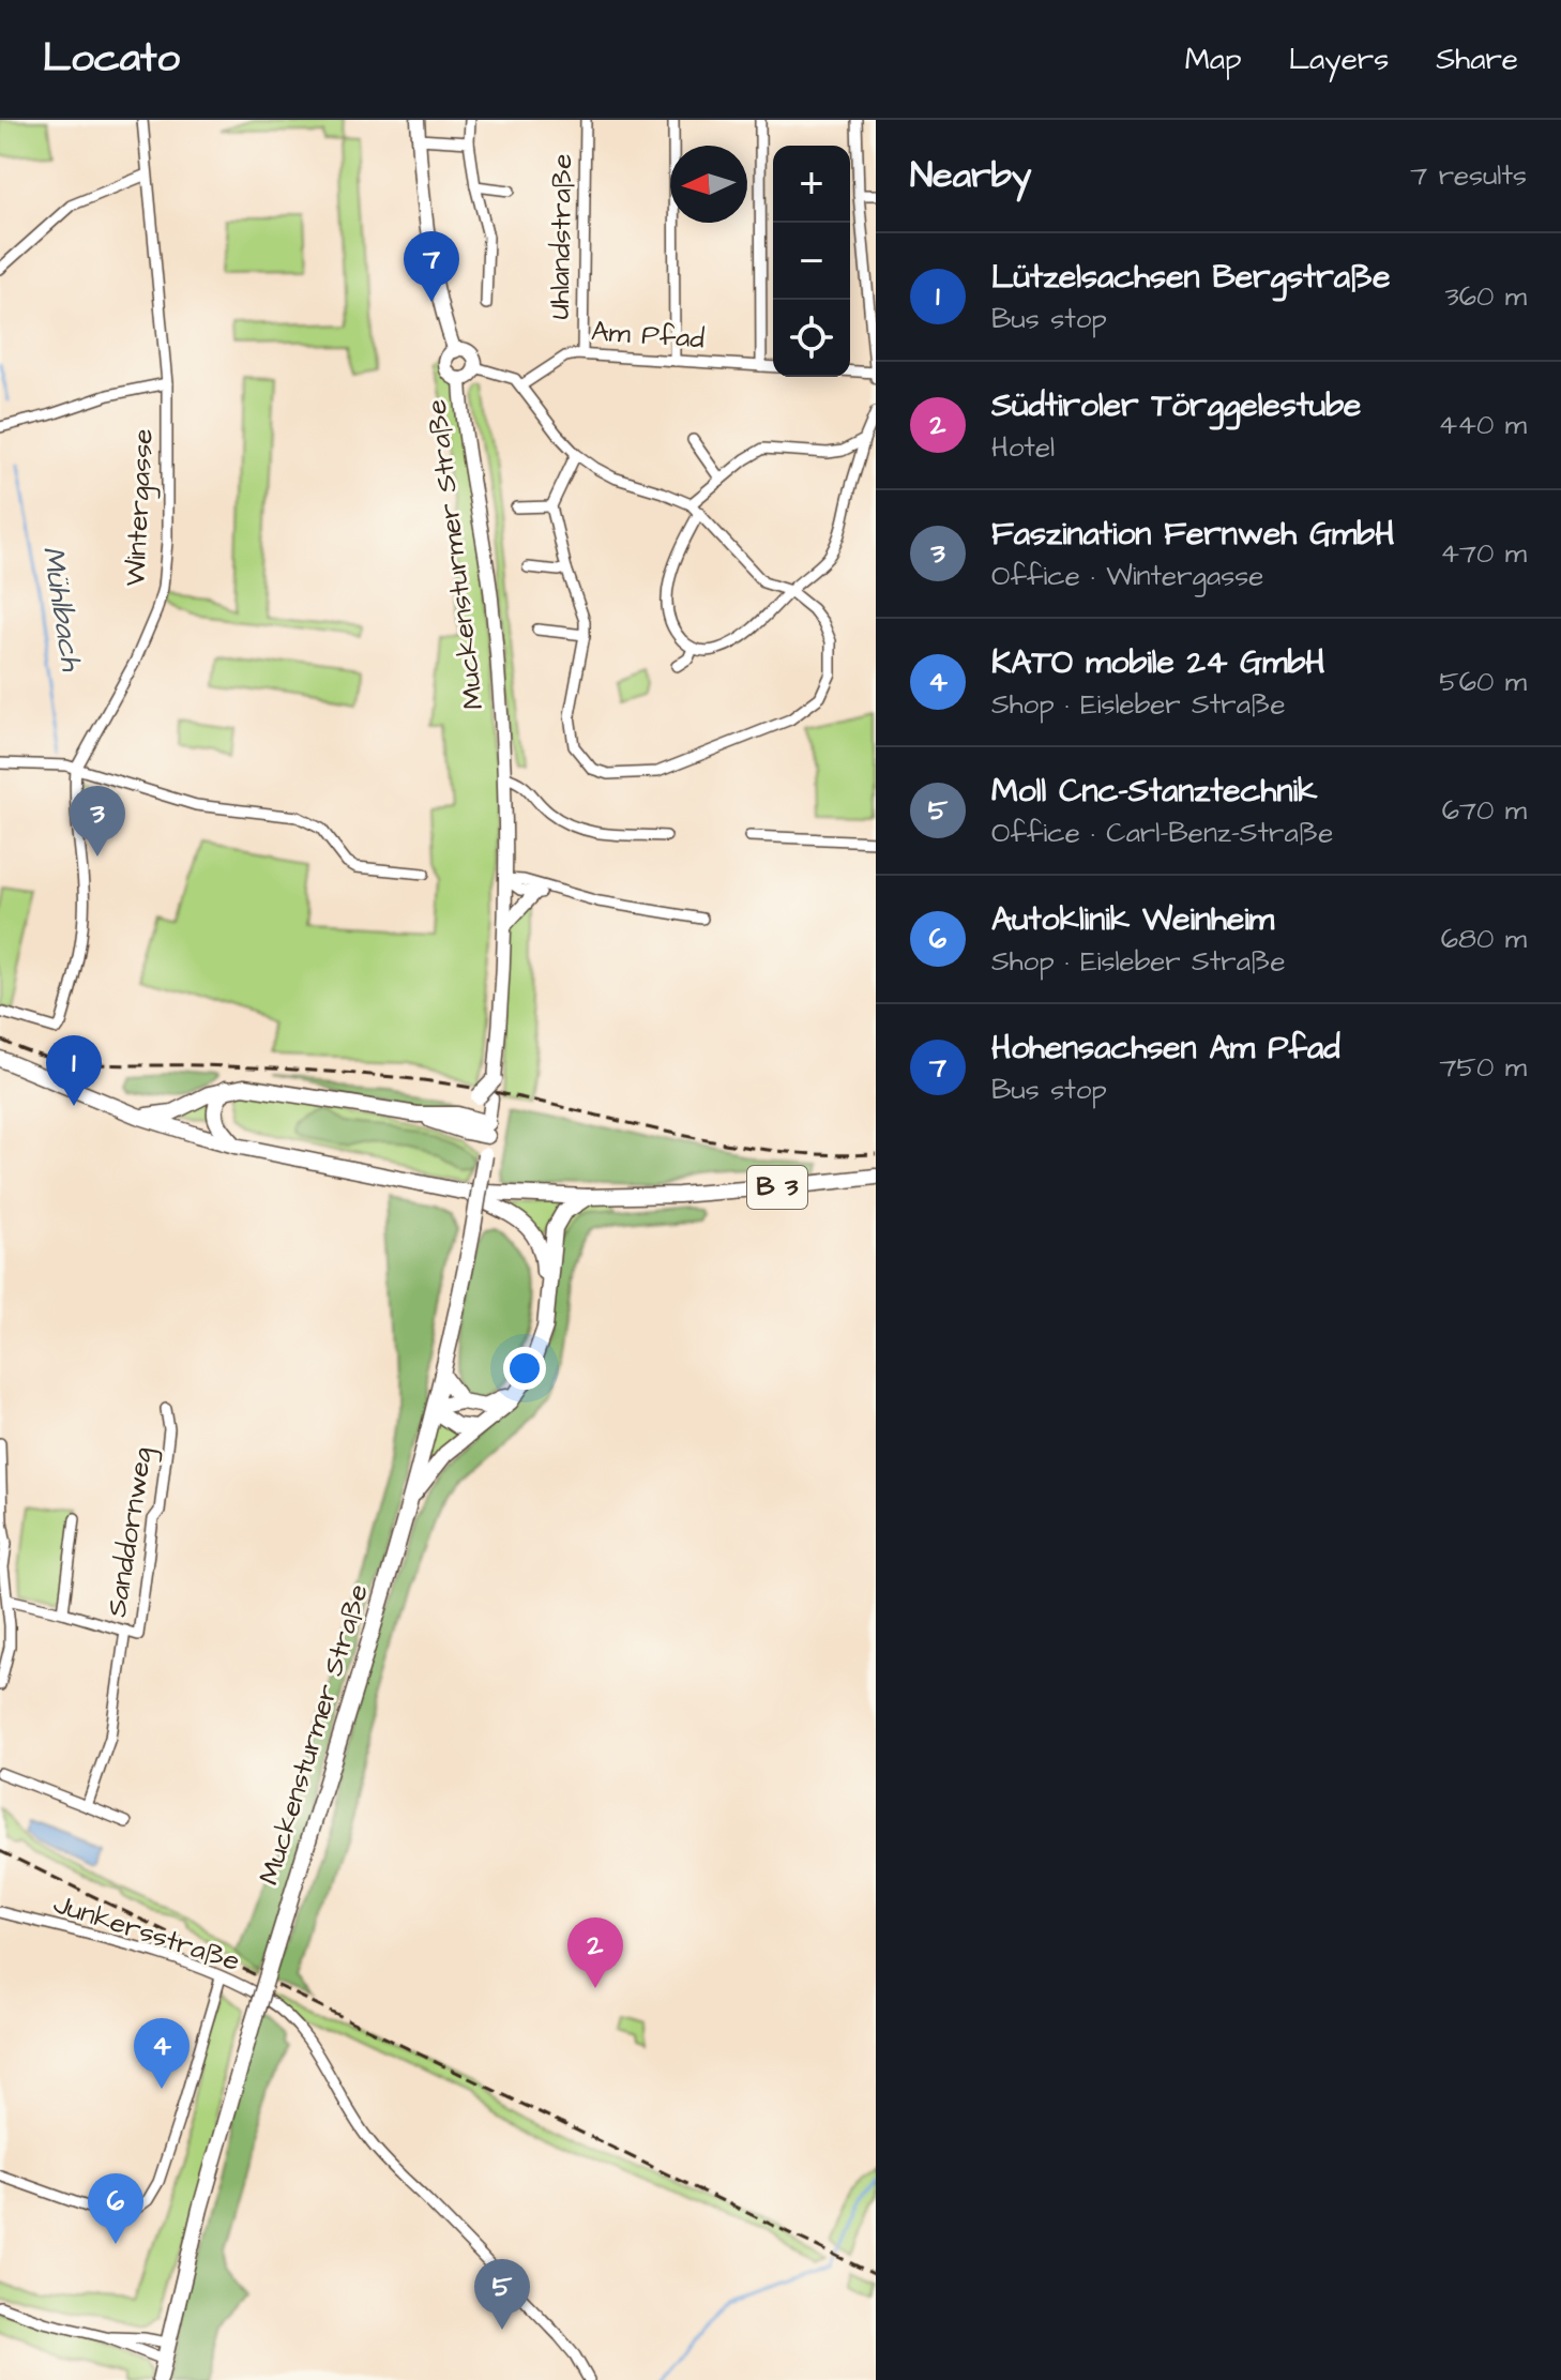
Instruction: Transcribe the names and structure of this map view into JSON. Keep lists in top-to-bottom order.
{
  "streets": {
    "main road": ["Muckensturmer Straße", "B 3"],
    "street": [
      "Uhlandstraße",
      "Am Pfad",
      "Wintergasse",
      "Sanddornweg",
      "Junkersstraße"
    ]
  },
  "crossings": [
    ["Uhlandstraße", "Am Pfad"]
  ],
  "water": ["Mühlbach"],
  "north": "left",
  "page": {
    "header": "Locato",
    "nav": ["Map", "Layers", "Share"],
    "heading": ["Nearby", "7 results"],
    "map_buttons": ["+", "−"],
    "pins": [
      "7",
      "3",
      "1",
      "2",
      "4",
      "6",
      "5"
    ],
    "list": [
      {
        "mark": "1",
        "name": "Lützelsachsen Bergstraße",
        "note": "Bus stop",
        "value": "360 m"
      },
      {
        "mark": "2",
        "name": "Südtiroler Törggelestube",
        "note": "Hotel",
        "value": "440 m"
      },
      {
        "mark": "3",
        "name": "Faszination Fernweh GmbH",
        "note": "Office · Wintergasse",
        "value": "470 m"
      },
      {
        "mark": "4",
        "name": "KATO mobile 24 GmbH",
        "note": "Shop · Eisleber Straße",
        "value": "560 m"
      },
      {
        "mark": "5",
        "name": "Moll Cnc-Stanztechnik",
        "note": "Office · Carl-Benz-Straße",
        "value": "670 m"
      },
      {
        "mark": "6",
        "name": "Autoklinik Weinheim",
        "note": "Shop · Eisleber Straße",
        "value": "680 m"
      },
      {
        "mark": "7",
        "name": "Hohensachsen Am Pfad",
        "note": "Bus stop",
        "value": "750 m"
      }
    ]
  }
}
